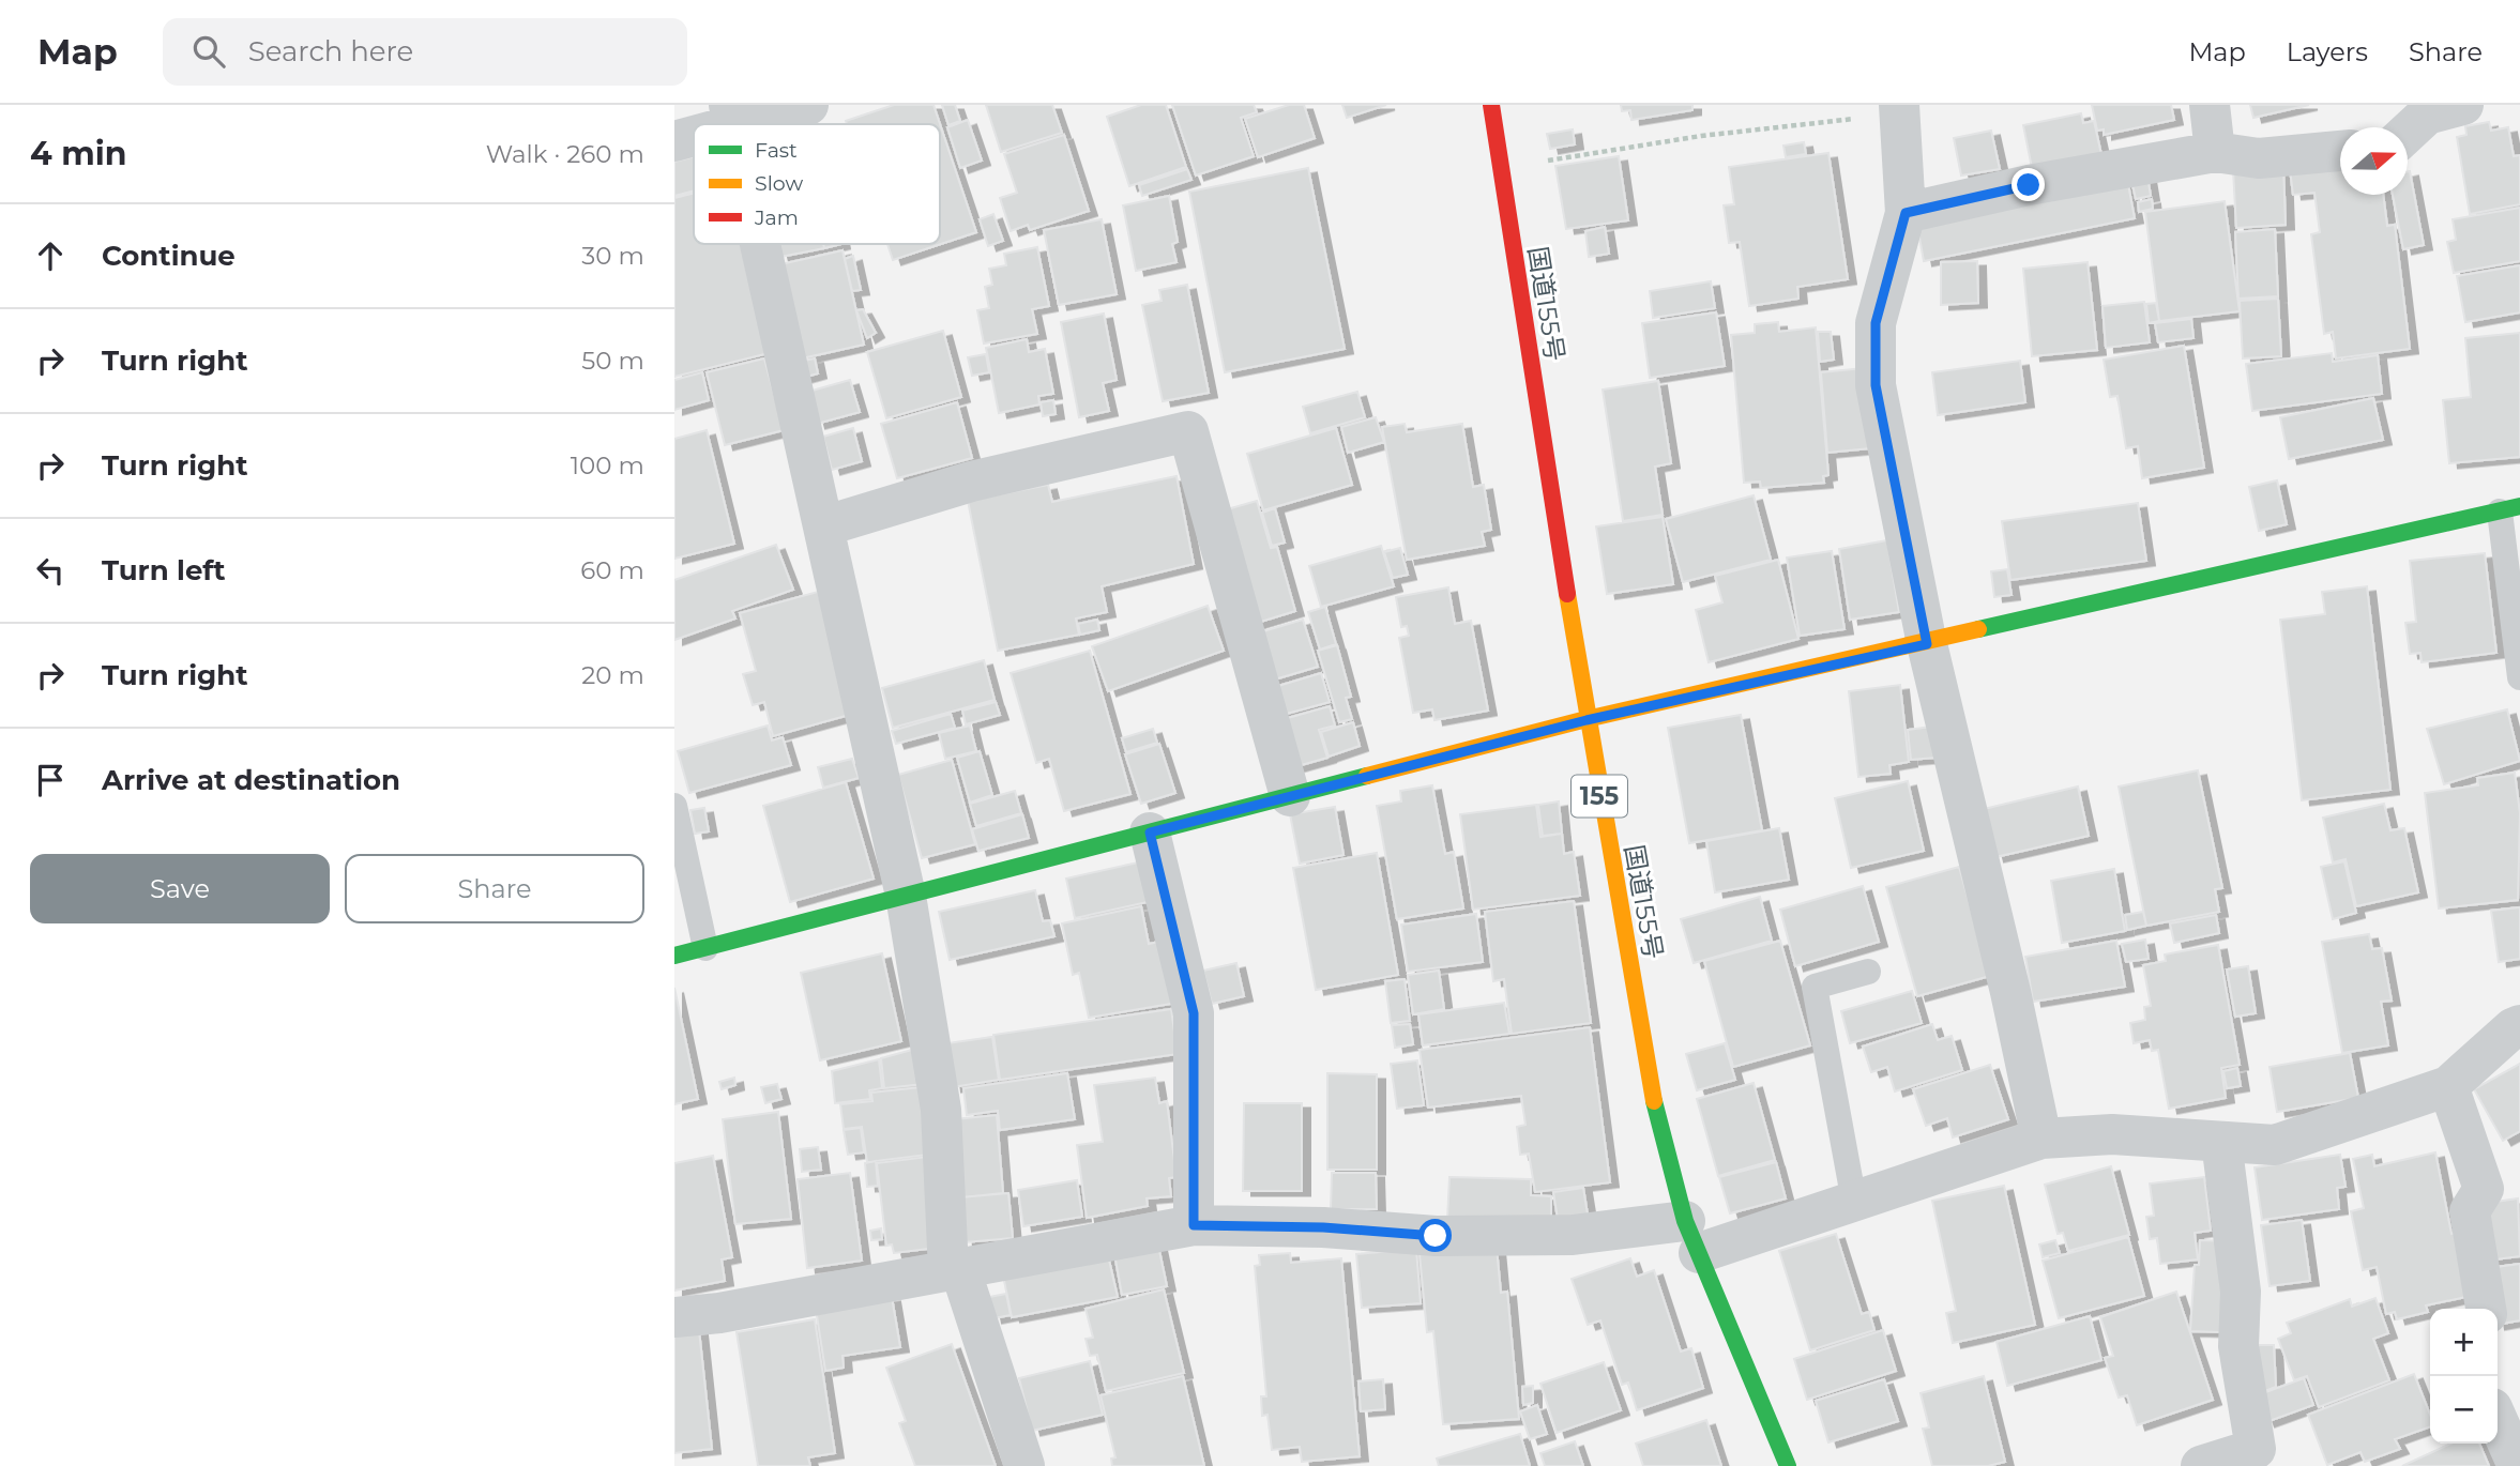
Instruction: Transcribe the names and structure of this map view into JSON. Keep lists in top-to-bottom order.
{
  "streets": {
    "main road": ["国道155号", "155"]
  },
  "legend": ["Fast", "Slow", "Jam"],
  "north": "right",
  "page": {
    "header": "Map",
    "search": "Search here",
    "nav": ["Map", "Layers", "Share"],
    "heading": ["4 min", "Walk · 260 m"],
    "list": [
      ["Continue", "30 m"],
      ["Turn right", "50 m"],
      ["Turn right", "100 m"],
      ["Turn left", "60 m"],
      ["Turn right", "20 m"],
      "Arrive at destination"
    ],
    "buttons": ["Save", "Share"],
    "map_buttons": ["+", "−"]
  }
}
